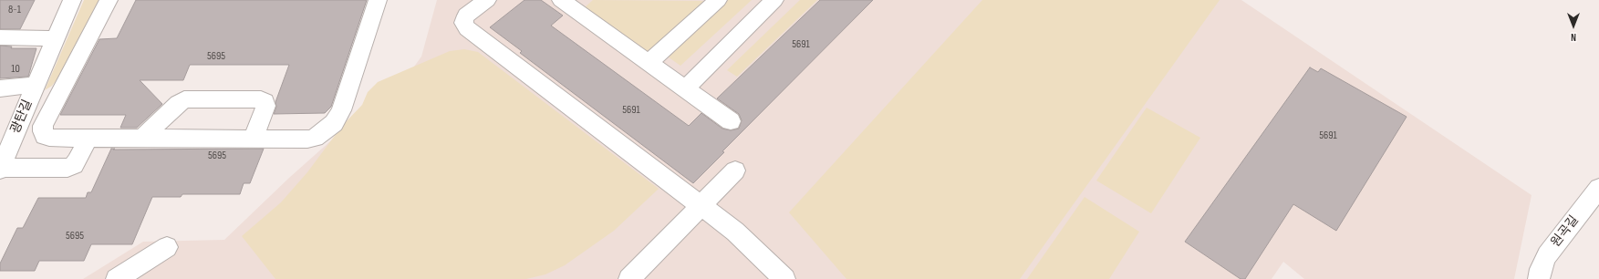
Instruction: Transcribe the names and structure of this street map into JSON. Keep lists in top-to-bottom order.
{
  "streets": {
    "street": ["광탄길", "원곡길"]
  },
  "house_numbers": [
    "8-1",
    "5691",
    "5695",
    "10",
    "5691",
    "5691",
    "5695",
    "5695"
  ],
  "north": "bottom"
}
